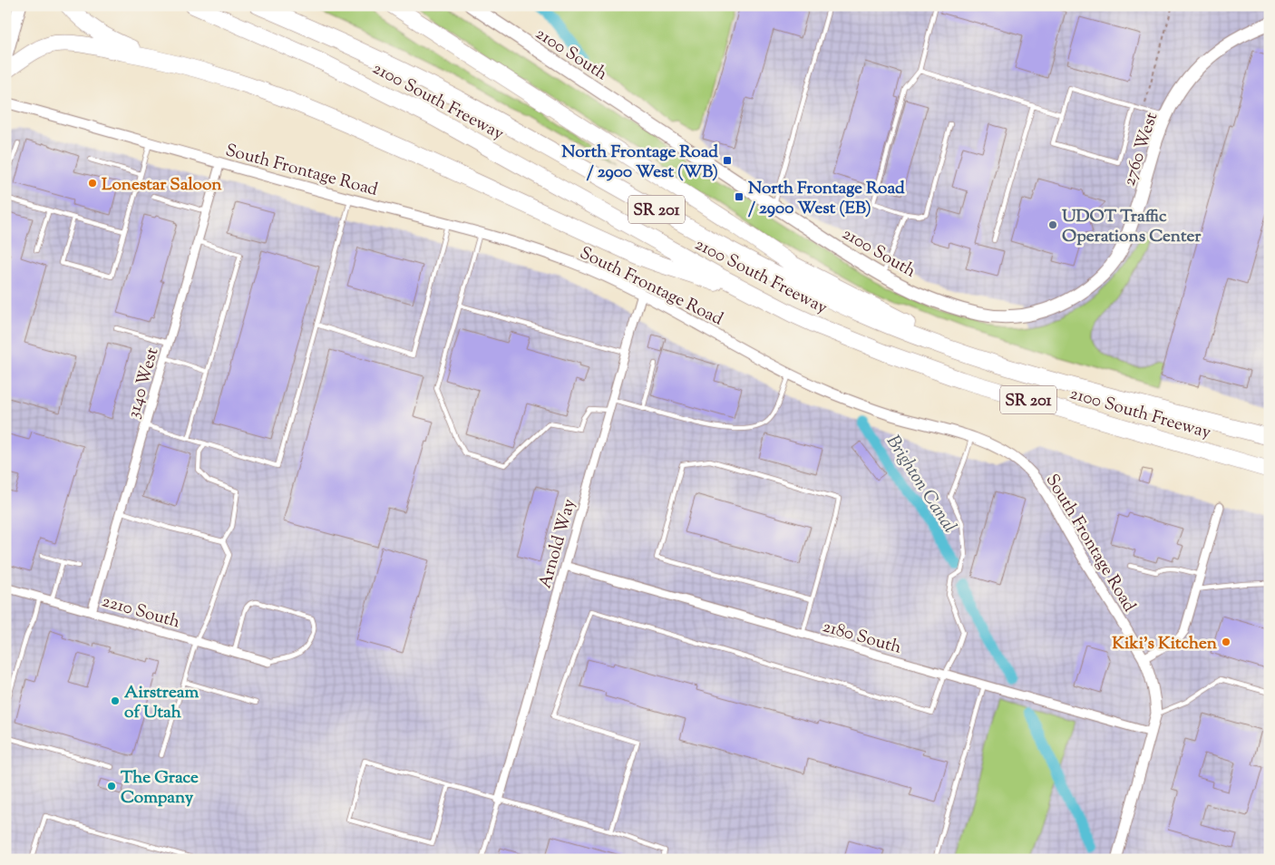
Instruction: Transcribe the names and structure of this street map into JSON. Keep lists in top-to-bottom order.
{
  "streets": {
    "highway": ["2100 South Freeway", "SR 201"],
    "main road": ["2100 South", "2760 West"],
    "street": [
      "South Frontage Road",
      "3140 West",
      "Arnold Way",
      "2210 South",
      "2180 South"
    ]
  },
  "crossings": [
    ["2100 South", "2760 West"],
    ["South Frontage Road", "3140 West"],
    ["South Frontage Road", "Arnold Way"],
    ["South Frontage Road", "2180 South"],
    ["3140 West", "2210 South"],
    ["Arnold Way", "2180 South"]
  ],
  "water": ["Brighton Canal"],
  "places": {
    "transit": ["North Frontage Road / 2900 West (WB)", "North Frontage Road / 2900 West (EB)"],
    "other": [
      "Lonestar Saloon",
      "UDOT Traffic Operations Center",
      "Kiki's Kitchen",
      "Airstream of Utah",
      "The Grace Company"
    ]
  }
}
